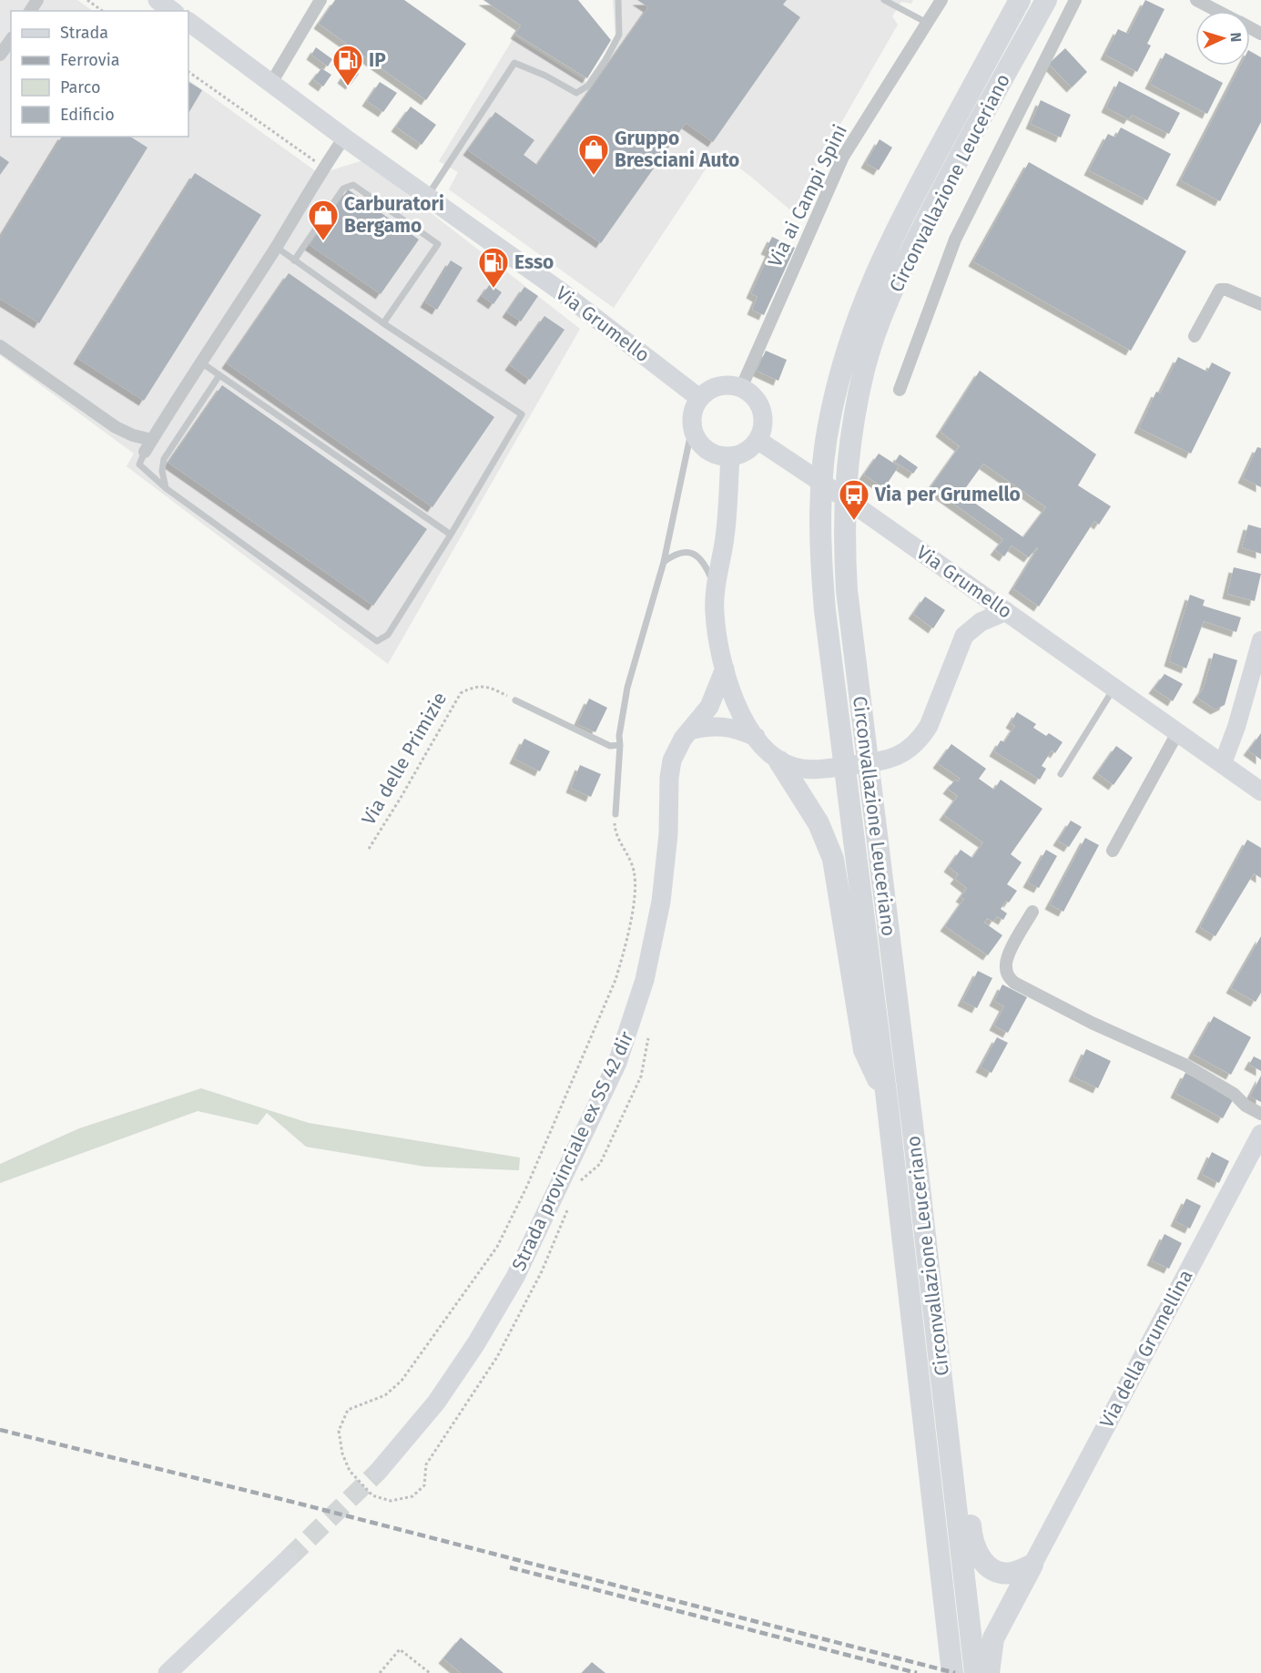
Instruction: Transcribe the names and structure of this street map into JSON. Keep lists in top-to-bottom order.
{
  "streets": {
    "highway": ["Circonvallazione Leuceriano"],
    "main road": ["Via Grumello", "Strada provinciale ex SS 42 dir", "Via della Grumellina"],
    "street": ["Via ai Campi Spini"],
    "path": ["Via delle Primizie"]
  },
  "crossings": [
    ["Via ai Campi Spini", "Via Grumello"]
  ],
  "places": {
    "fuel station": ["IP", "Esso"],
    "shop": ["Gruppo Bresciani Auto", "Carburatori Bergamo"],
    "bus stop": ["Via per Grumello"]
  },
  "legend": [
    "Strada",
    "Ferrovia",
    "Parco",
    "Edificio"
  ],
  "north": "right"
}
